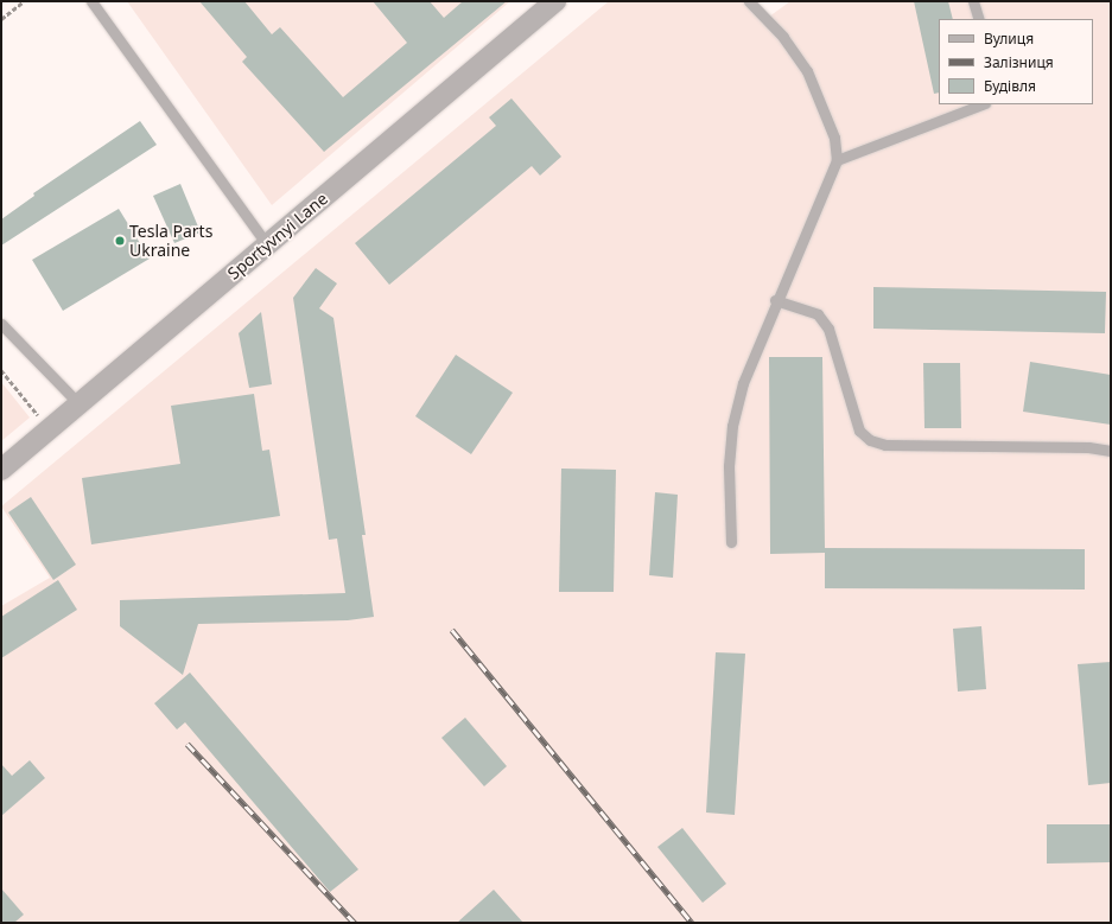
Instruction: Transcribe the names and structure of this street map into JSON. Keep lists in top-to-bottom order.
{
  "streets": {
    "street": ["Sportyvnyi Lane"]
  },
  "places": ["Tesla Parts Ukraine"],
  "legend": ["Вулиця", "Залізниця", "Будівля"]
}
